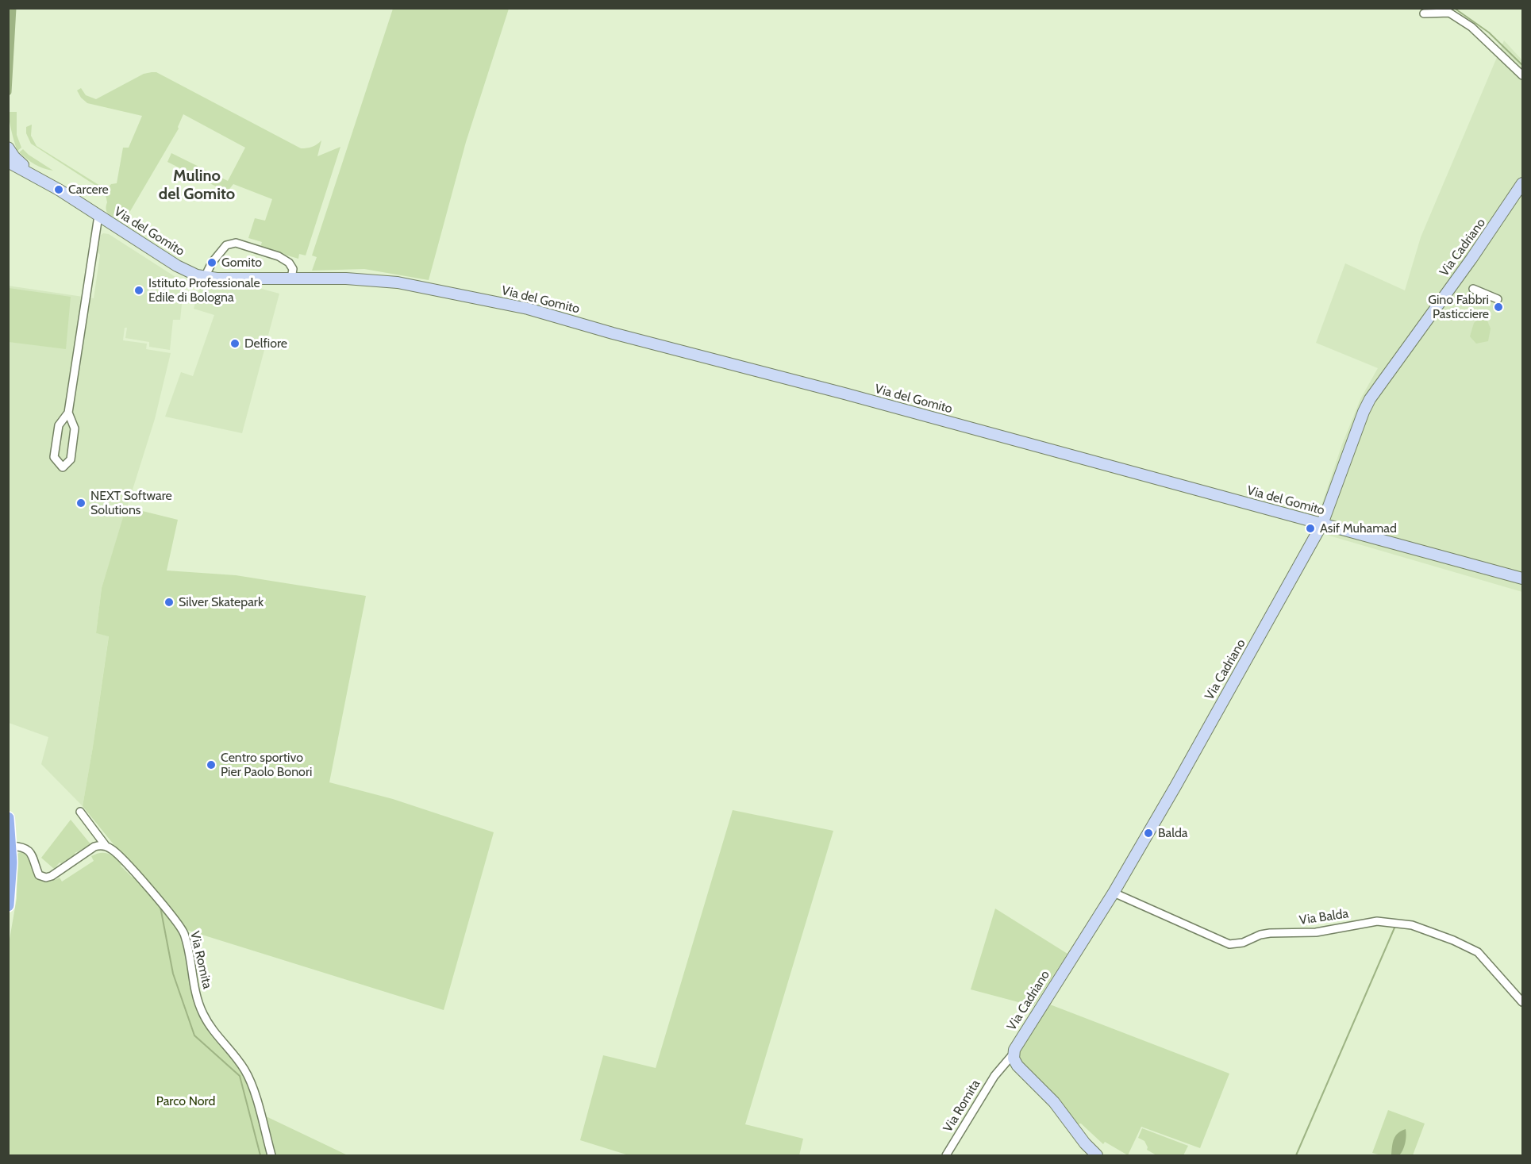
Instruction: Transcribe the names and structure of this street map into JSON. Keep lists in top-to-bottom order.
{
  "streets": {
    "street": [
      "Via del Gomito",
      "Via Cadriano",
      "Via Balda",
      "Via Romita"
    ]
  },
  "crossings": [
    ["Via del Gomito", "Via Cadriano"],
    ["Via Cadriano", "Via Balda"],
    ["Via Cadriano", "Via Romita"]
  ],
  "districts": ["Mulino del Gomito"],
  "parks": ["Parco Nord"],
  "places": [
    "Carcere",
    "Gomito",
    "Istituto Professionale Edile di Bologna",
    "Gino Fabbri Pasticciere",
    "Delfiore",
    "NEXT Software Solutions",
    "Asif Muhamad",
    "Silver Skatepark",
    "Centro sportivo Pier Paolo Bonori",
    "Balda"
  ]
}
